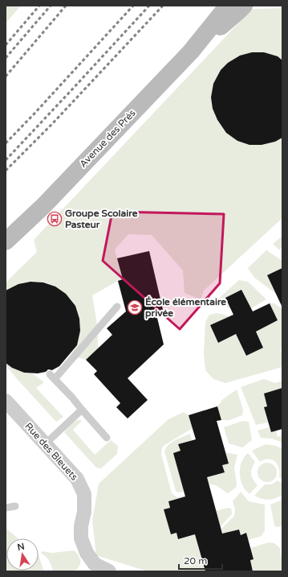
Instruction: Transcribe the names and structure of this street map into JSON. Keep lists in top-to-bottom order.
{
  "streets": {
    "main road": ["Avenue des Prés"],
    "street": ["Rue des Bleuets"]
  },
  "places": {
    "bus stop": ["Groupe Scolaire Pasteur"],
    "school or university": ["École élémentaire privée"]
  },
  "scale_bar": "20 m",
  "north": "top"
}
